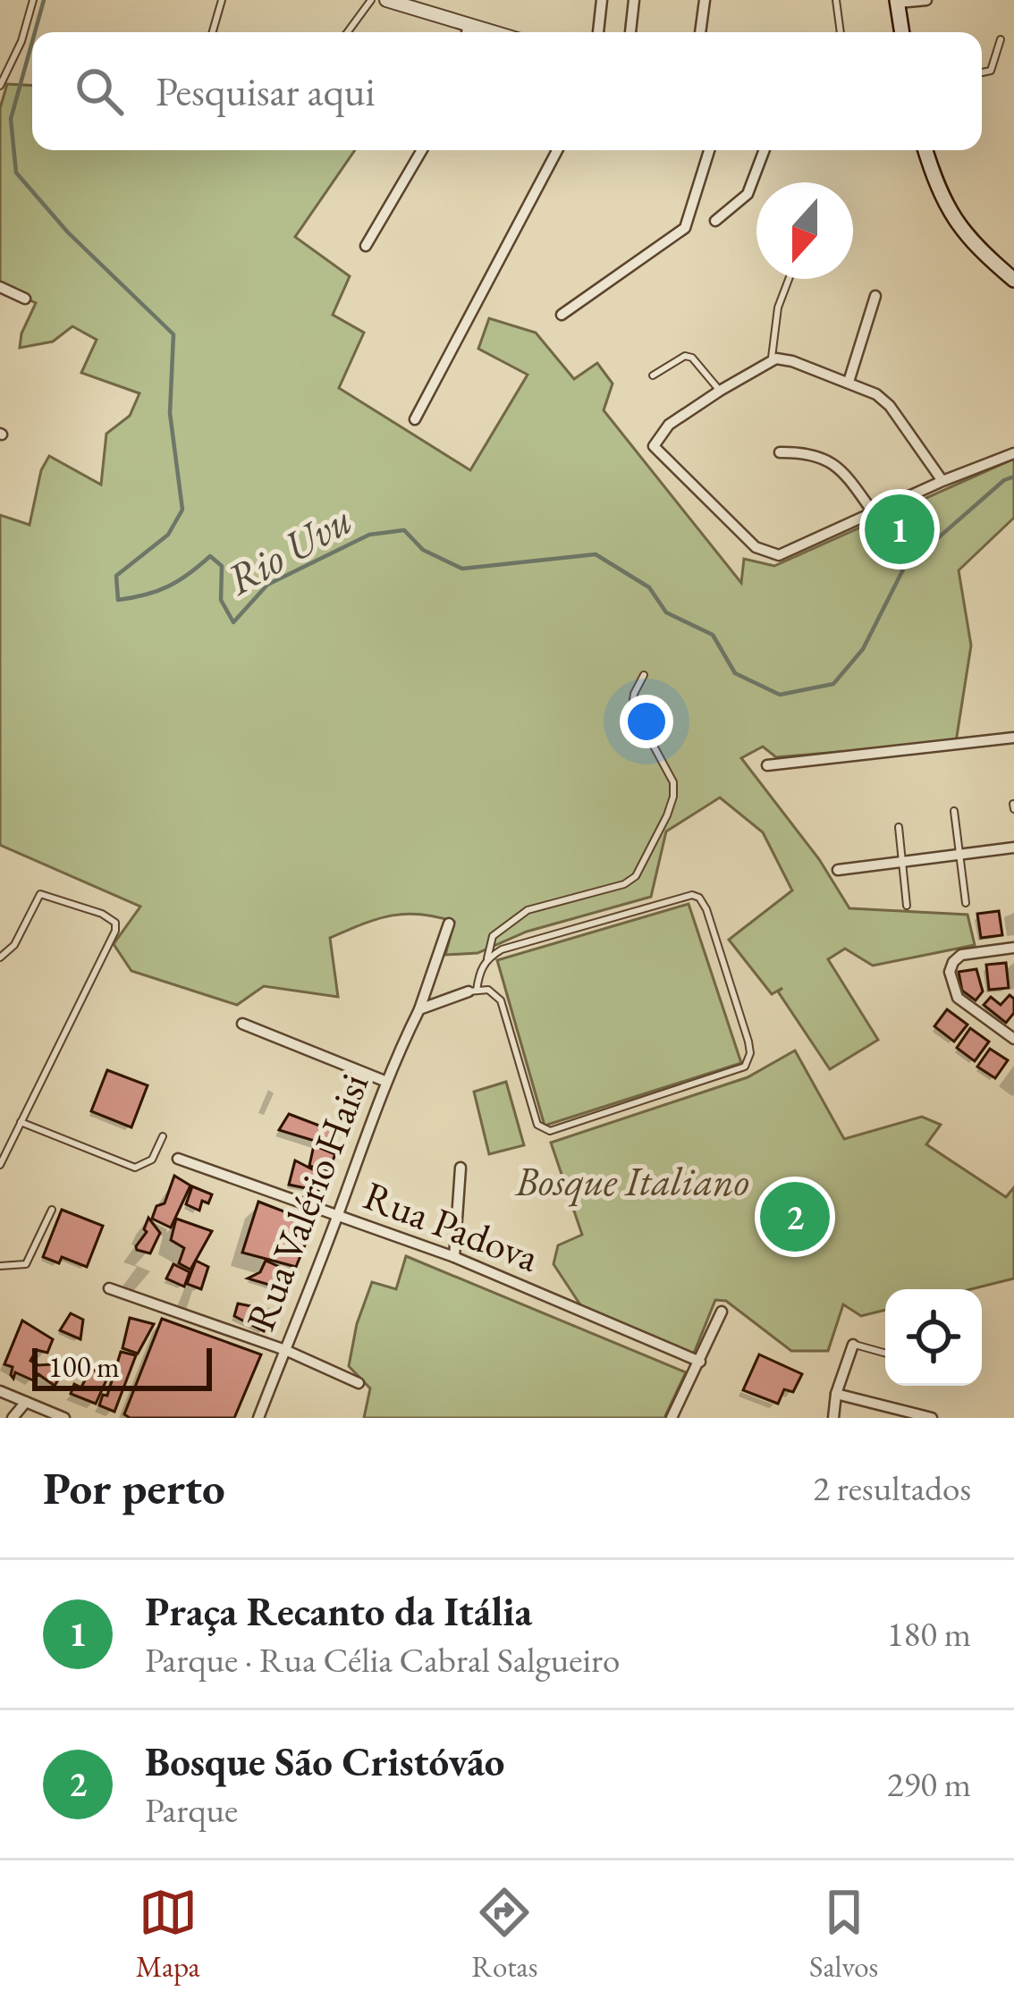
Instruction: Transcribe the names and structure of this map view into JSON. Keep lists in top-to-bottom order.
{
  "streets": {
    "street": ["Rua Valério Haisi", "Rua Padova"]
  },
  "crossings": [
    ["Rua Valério Haisi", "Rua Padova"]
  ],
  "water": ["Rio Uvu"],
  "parks": ["Bosque Italiano"],
  "scale_bar": "100 m",
  "north": "bottom",
  "page": {
    "search": "Pesquisar aqui",
    "pins": ["1", "2"],
    "scale": "100 m",
    "heading": ["Por perto", "2 resultados"],
    "list": [
      {
        "mark": "1",
        "name": "Praça Recanto da Itália",
        "note": "Parque · Rua Célia Cabral Salgueiro",
        "value": "180 m"
      },
      {
        "mark": "2",
        "name": "Bosque São Cristóvão",
        "note": "Parque",
        "value": "290 m"
      }
    ],
    "nav": ["Mapa", "Rotas", "Salvos"]
  }
}
